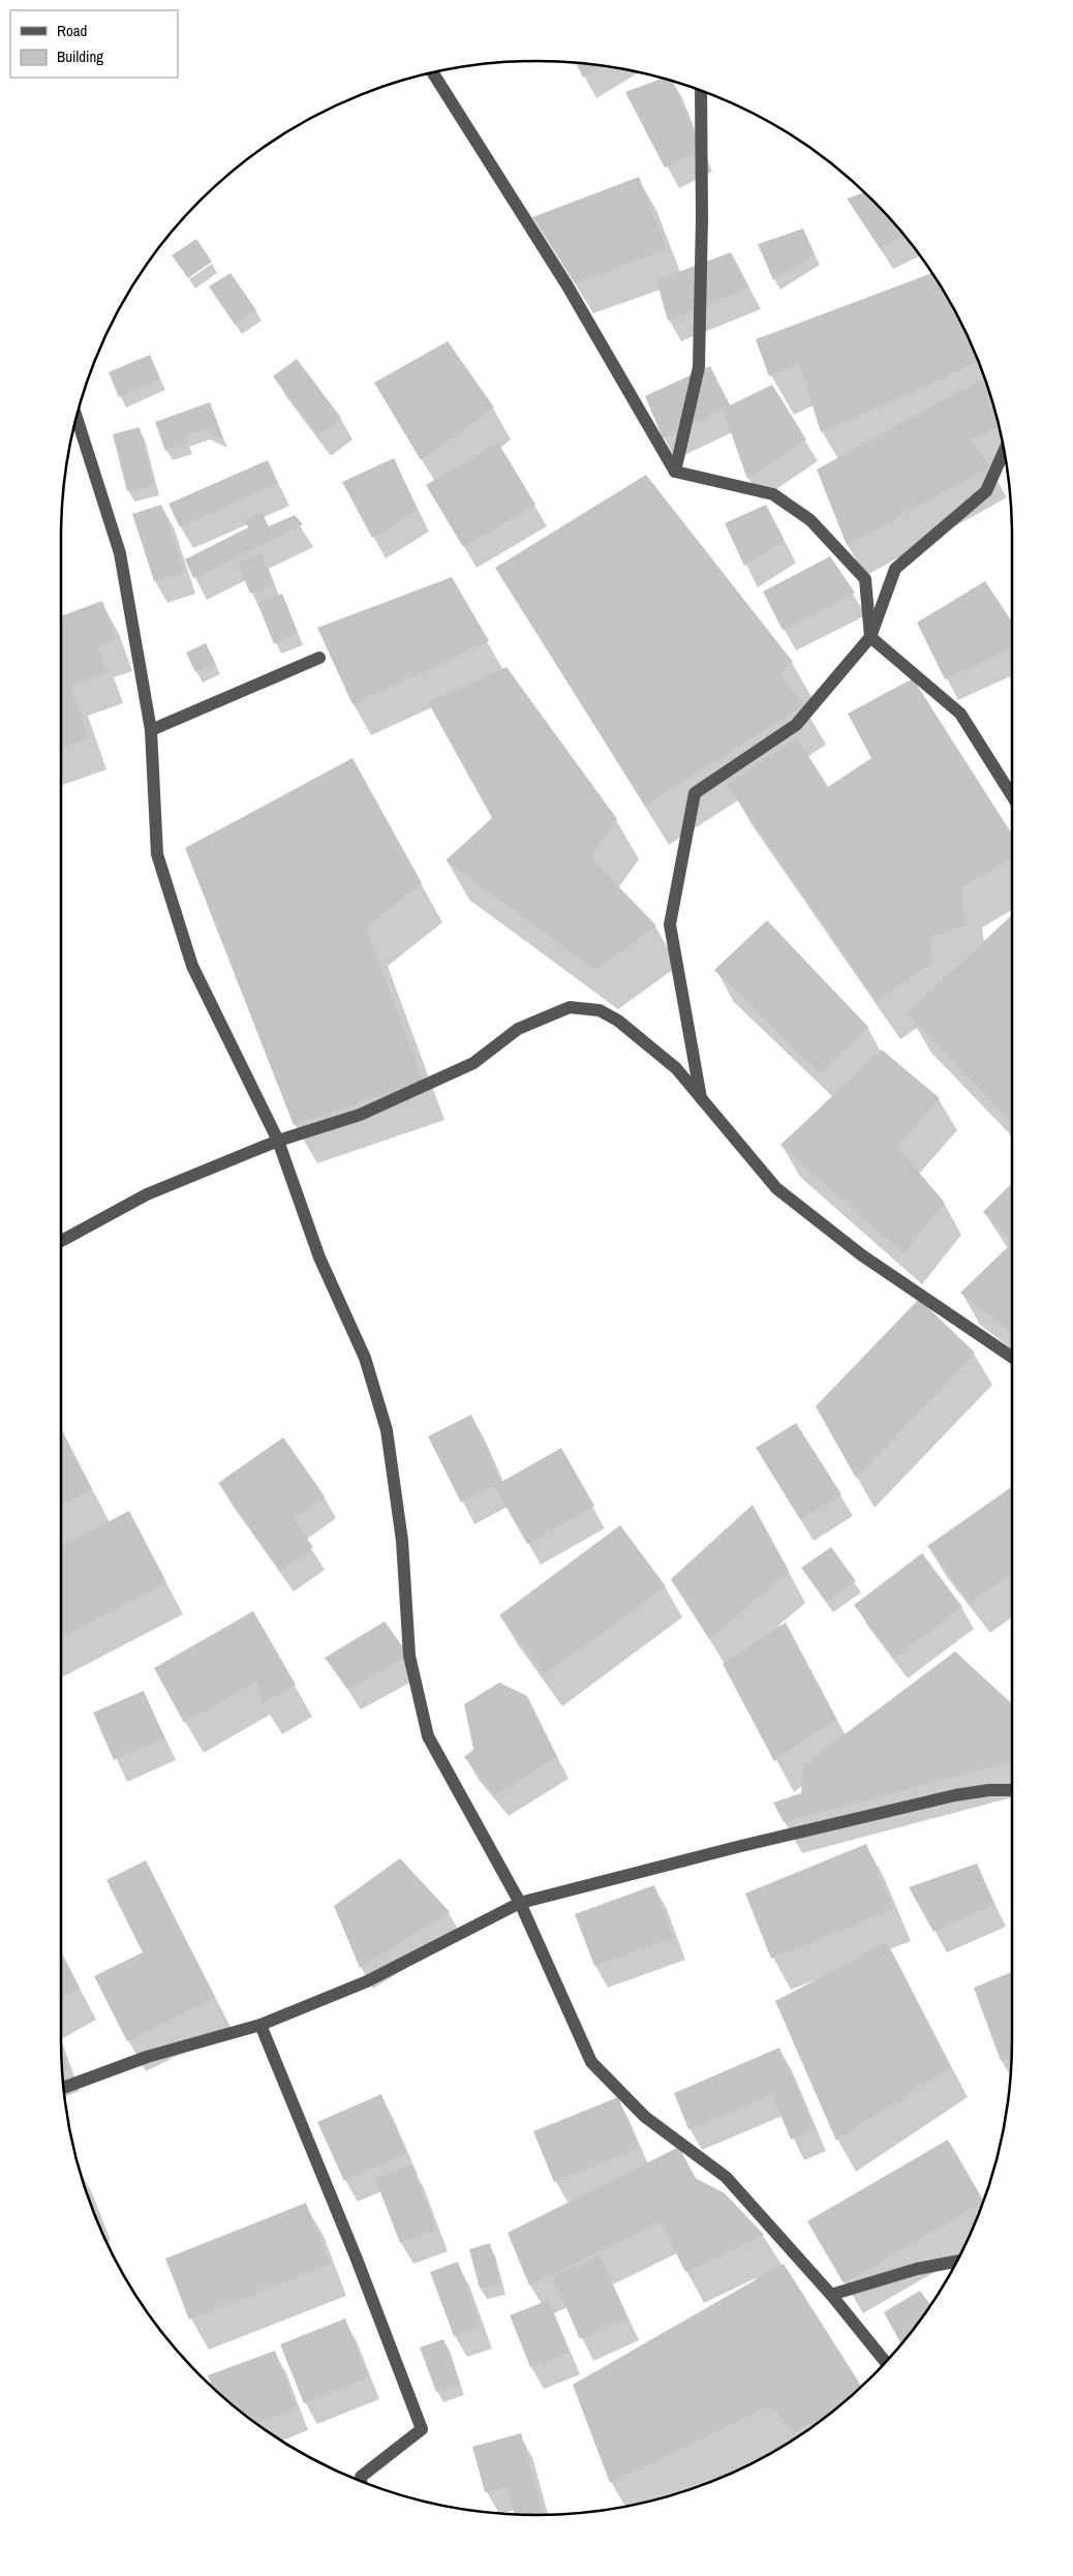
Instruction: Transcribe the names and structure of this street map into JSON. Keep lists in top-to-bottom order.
{
  "legend": ["Road", "Building"]
}
